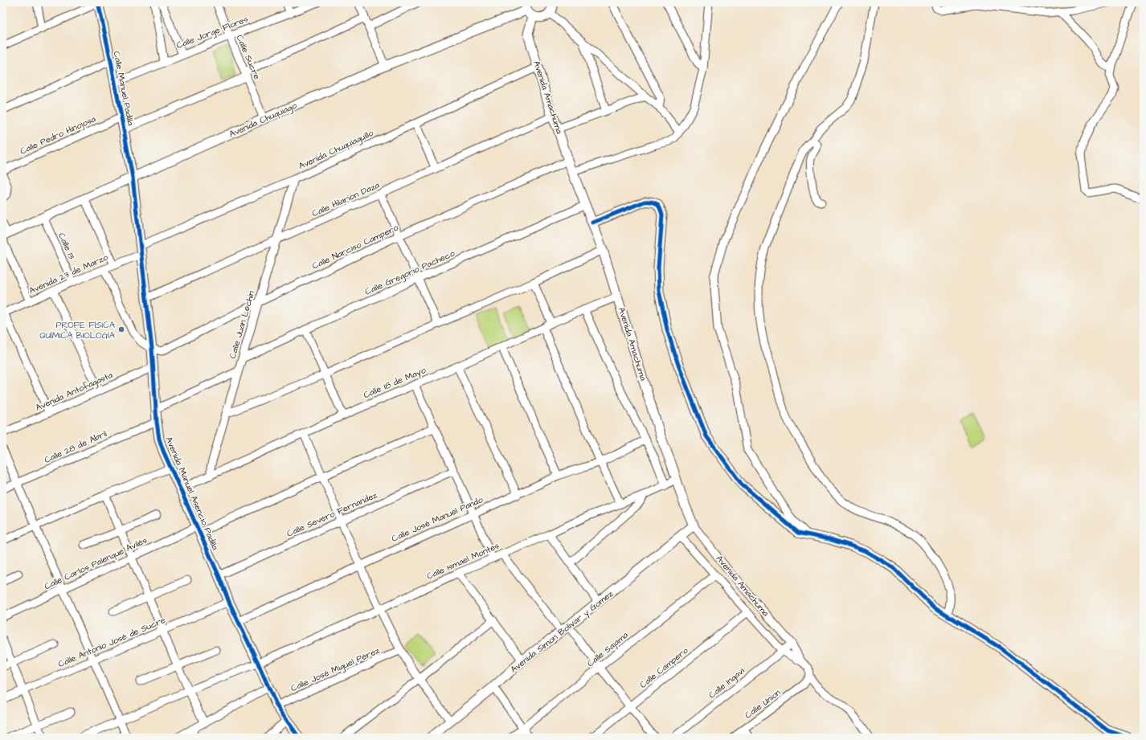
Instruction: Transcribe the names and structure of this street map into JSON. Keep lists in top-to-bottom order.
{
  "streets": {
    "street": [
      "Calle Jorge Flores",
      "Calle Sucre",
      "Calle Manuel Padilla",
      "Avenida Amachuma",
      "Avenida Chuquiago",
      "Calle Pedro Hinojosa",
      "Avenida Chuquiaguillo",
      "Calle Hilarión Daza",
      "Calle 13",
      "Calle Narciso Campero",
      "Calle Gregorio Pacheco",
      "Avenida 23 de Marzo",
      "Calle Juan Lechin",
      "Calle 18 de Mayo",
      "Avenida Antofagasta",
      "Calle 28 de Abril",
      "Avenida Manuel Asencio Padilla",
      "Calle Severo Fernandez",
      "Calle José Manuel Pando",
      "Calle Ismael Montes",
      "Calle Carlos Palenque Avilés",
      "Avenida Simon Bolivar y Gomez",
      "Calle Antonio José de Sucre",
      "Calle Sajama",
      "Calle Campero",
      "Calle José Miguel Pérez",
      "Calle Ingavi",
      "Calle Union"
    ]
  },
  "crossings": [
    ["Calle Jorge Flores", "Calle Sucre"],
    ["Calle Jorge Flores", "Calle Manuel Padilla"],
    ["Calle Sucre", "Avenida Chuquiago"],
    ["Calle Manuel Padilla", "Avenida Chuquiago"],
    ["Calle Manuel Padilla", "Calle Pedro Hinojosa"],
    ["Calle Manuel Padilla", "Avenida Manuel Asencio Padilla"],
    ["Avenida Amachuma", "Avenida Chuquiago"],
    ["Avenida Amachuma", "Avenida Chuquiaguillo"],
    ["Avenida Amachuma", "Calle Hilarión Daza"],
    ["Avenida Amachuma", "Calle Narciso Campero"],
    ["Avenida Amachuma", "Calle Gregorio Pacheco"],
    ["Avenida Amachuma", "Calle 18 de Mayo"],
    ["Avenida Amachuma", "Calle Ismael Montes"],
    ["Avenida Amachuma", "Avenida Simon Bolivar y Gomez"],
    ["Avenida Amachuma", "Calle Ingavi"],
    ["Avenida Amachuma", "Calle Union"],
    ["Avenida Chuquiago", "Calle 13"],
    ["Avenida Chuquiago", "Avenida Manuel Asencio Padilla"],
    ["Avenida Chuquiaguillo", "Avenida 23 de Marzo"],
    ["Avenida Chuquiaguillo", "Calle Juan Lechin"],
    ["Avenida Chuquiaguillo", "Avenida Manuel Asencio Padilla"],
    ["Calle Hilarión Daza", "Calle Juan Lechin"],
    ["Calle Hilarión Daza", "Avenida Manuel Asencio Padilla"],
    ["Calle 13", "Avenida 23 de Marzo"],
    ["Calle Narciso Campero", "Calle Juan Lechin"],
    ["Calle Narciso Campero", "Avenida Manuel Asencio Padilla"],
    ["Calle Gregorio Pacheco", "Calle Juan Lechin"],
    ["Avenida 23 de Marzo", "Avenida Manuel Asencio Padilla"],
    ["Calle Juan Lechin", "Calle 18 de Mayo"],
    ["Calle 18 de Mayo", "Avenida Manuel Asencio Padilla"],
    ["Avenida Antofagasta", "Avenida Manuel Asencio Padilla"],
    ["Calle 28 de Abril", "Avenida Manuel Asencio Padilla"],
    ["Avenida Manuel Asencio Padilla", "Calle Severo Fernandez"],
    ["Avenida Manuel Asencio Padilla", "Calle José Manuel Pando"],
    ["Avenida Manuel Asencio Padilla", "Calle Ismael Montes"],
    ["Avenida Manuel Asencio Padilla", "Calle Carlos Palenque Avilés"],
    ["Avenida Manuel Asencio Padilla", "Calle Antonio José de Sucre"],
    ["Avenida Manuel Asencio Padilla", "Calle José Miguel Pérez"]
  ],
  "places": ["PROFE FÍSICA QUÍMICA BIOLOGÍA"]
}
